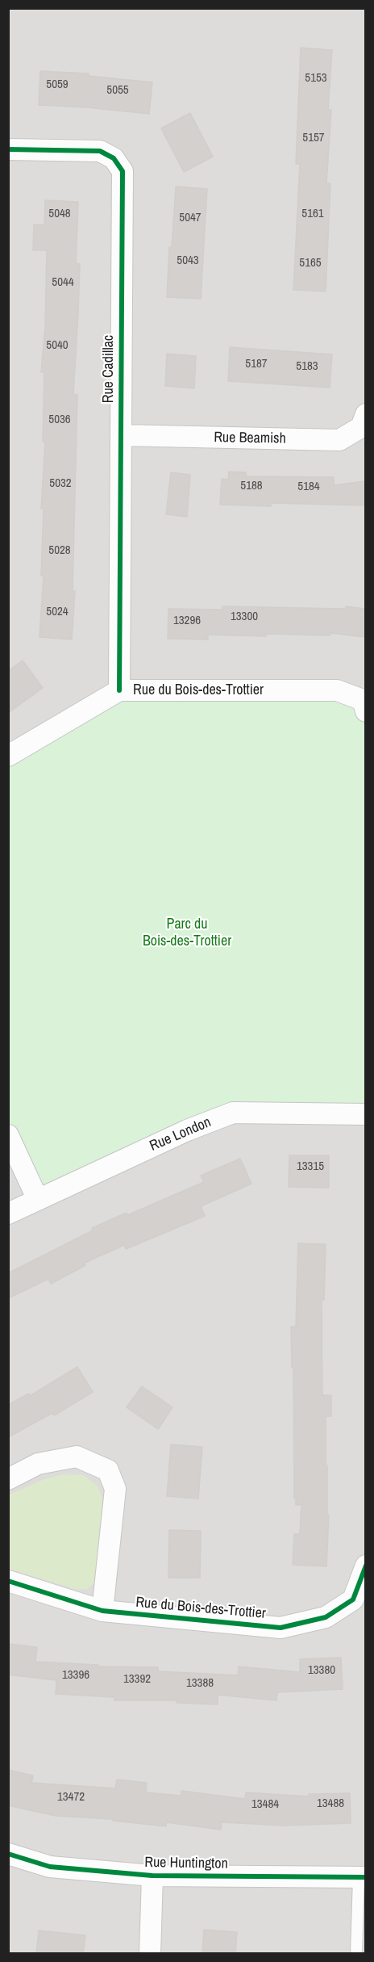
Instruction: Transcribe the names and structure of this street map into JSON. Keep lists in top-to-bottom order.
{
  "streets": {
    "street": [
      "Rue Cadillac",
      "Rue Beamish",
      "Rue du Bois-des-Trottier",
      "Rue London",
      "Rue Huntington"
    ]
  },
  "crossings": [
    ["Rue Cadillac", "Rue Beamish"],
    ["Rue Cadillac", "Rue du Bois-des-Trottier"]
  ],
  "parks": ["Parc du Bois-des-Trottier"],
  "house_numbers": [
    "5153",
    "5059",
    "5055",
    "5157",
    "5048",
    "5161",
    "5047",
    "5043",
    "5165",
    "5044",
    "5040",
    "5187",
    "5183",
    "5036",
    "5032",
    "5188",
    "5184",
    "5028",
    "5024",
    "13300",
    "13296",
    "13315",
    "13380",
    "13396",
    "13392",
    "13388",
    "13472",
    "13488",
    "13484"
  ]
}
